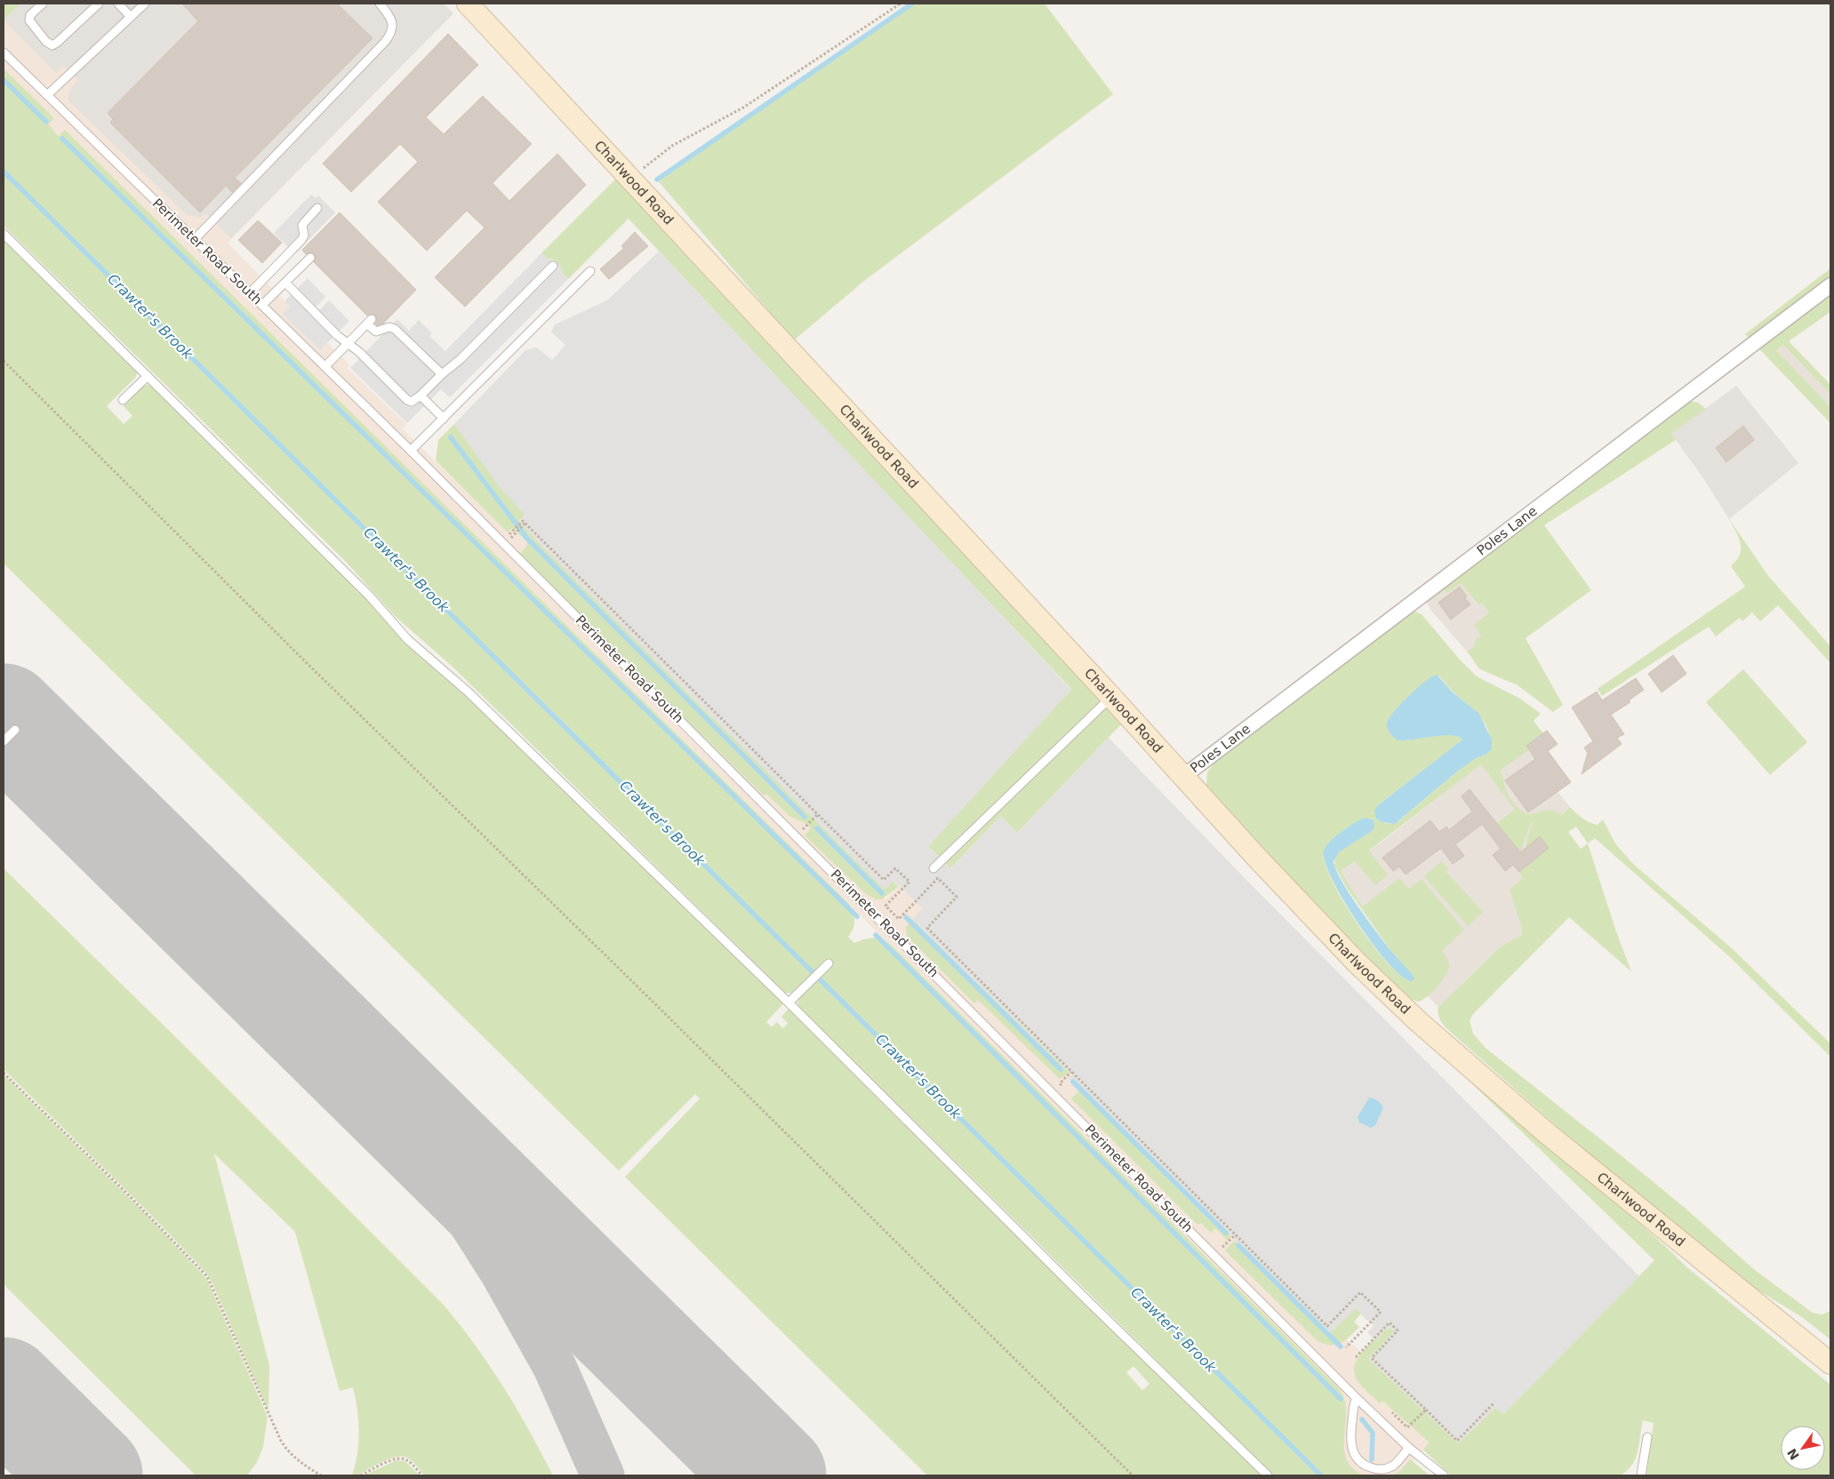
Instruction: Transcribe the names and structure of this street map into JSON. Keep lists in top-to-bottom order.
{
  "streets": {
    "street": ["Charlwood Road", "Poles Lane"],
    "lane": ["Perimeter Road South"]
  },
  "crossings": [
    ["Charlwood Road", "Poles Lane"]
  ],
  "water": ["Crawter's Brook"],
  "north": "bottom left"
}
